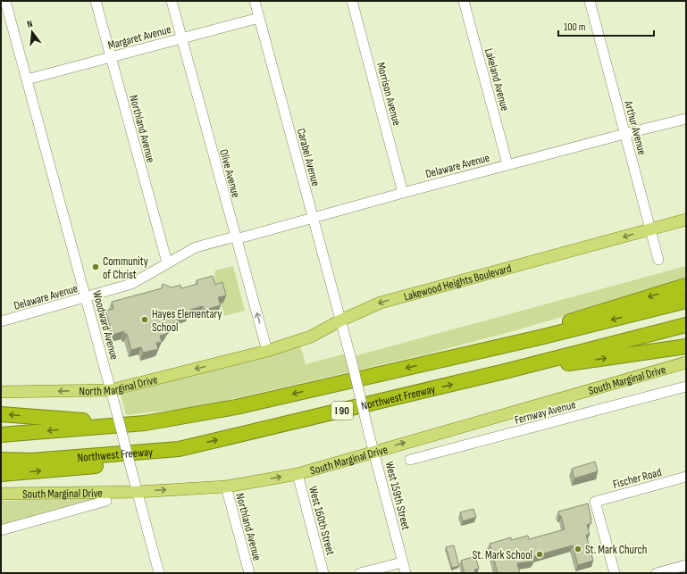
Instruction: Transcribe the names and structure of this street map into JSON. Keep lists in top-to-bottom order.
{
  "streets": {
    "highway": ["Northwest Freeway", "I 90"],
    "main road": ["Lakewood Heights Boulevard", "South Marginal Drive", "North Marginal Drive"],
    "street": [
      "Margaret Avenue",
      "Lakeland Avenue",
      "Morrison Avenue",
      "Arthur Avenue",
      "Northland Avenue",
      "Carabel Avenue",
      "Delaware Avenue",
      "Olive Avenue",
      "Woodward Avenue",
      "Fernway Avenue",
      "Fischer Road",
      "West 159th Street",
      "West 160th Street"
    ]
  },
  "crossings": [
    ["Margaret Avenue", "Northland Avenue"],
    ["Margaret Avenue", "Carabel Avenue"],
    ["Margaret Avenue", "Olive Avenue"],
    ["Margaret Avenue", "Woodward Avenue"],
    ["Lakeland Avenue", "Delaware Avenue"],
    ["Morrison Avenue", "Delaware Avenue"],
    ["Arthur Avenue", "Delaware Avenue"],
    ["Arthur Avenue", "Lakewood Heights Boulevard"],
    ["Northland Avenue", "Delaware Avenue"],
    ["Northland Avenue", "South Marginal Drive"],
    ["Carabel Avenue", "Delaware Avenue"],
    ["Carabel Avenue", "Lakewood Heights Boulevard"],
    ["Carabel Avenue", "West 159th Street"],
    ["Delaware Avenue", "Olive Avenue"],
    ["Delaware Avenue", "Woodward Avenue"],
    ["Olive Avenue", "Lakewood Heights Boulevard"],
    ["Lakewood Heights Boulevard", "North Marginal Drive"],
    ["Lakewood Heights Boulevard", "West 159th Street"],
    ["Woodward Avenue", "South Marginal Drive"],
    ["Woodward Avenue", "North Marginal Drive"],
    ["South Marginal Drive", "West 159th Street"],
    ["South Marginal Drive", "West 160th Street"]
  ],
  "one_way": ["Lakewood Heights Boulevard", "South Marginal Drive", "North Marginal Drive"],
  "places": [
    "Community of Christ",
    "Hayes Elementary School",
    "St. Mark Church",
    "St. Mark School"
  ],
  "scale_bar": "100 m",
  "north": "top"
}
